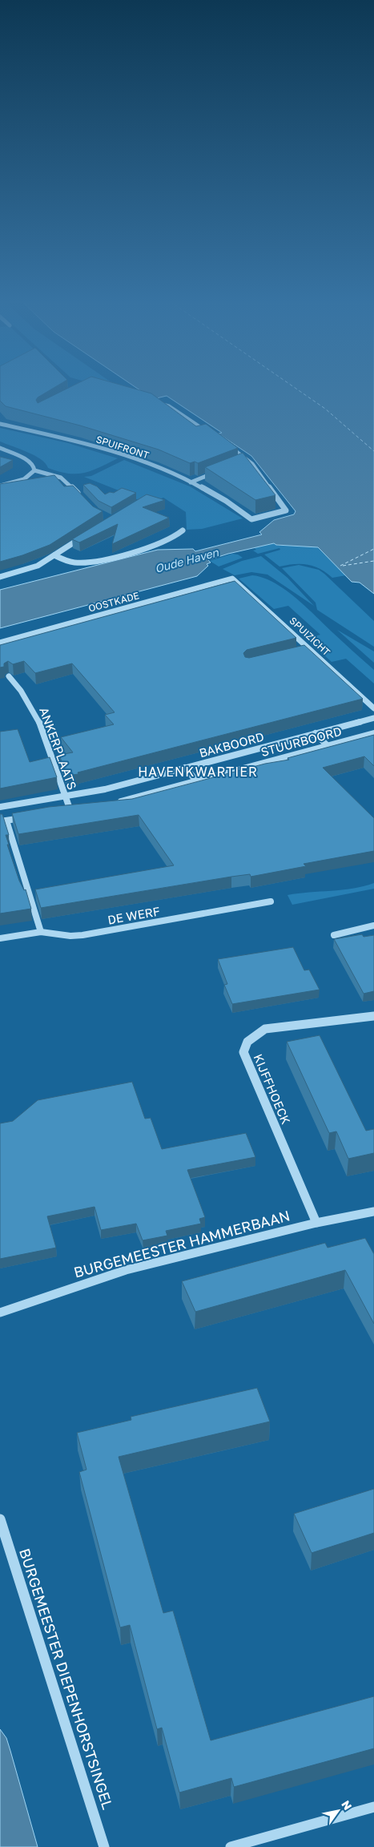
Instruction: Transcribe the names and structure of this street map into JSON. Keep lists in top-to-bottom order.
{
  "streets": {
    "street": [
      "SPUIFRONT",
      "OOSTKADE",
      "SPUIZICHT",
      "STUURBOORD",
      "BAKBOORD",
      "ANKERPLAATS",
      "DE WERF",
      "KIJFFHOECK",
      "BURGEMEESTER HAMMERBAAN",
      "BURGEMEESTER DIEPENHORSTSINGEL"
    ]
  },
  "crossings": [
    ["OOSTKADE", "SPUIZICHT"],
    ["BAKBOORD", "ANKERPLAATS"],
    ["KIJFFHOECK", "BURGEMEESTER HAMMERBAAN"]
  ],
  "districts": ["HAVENKWARTIER"],
  "water": ["Oude Haven"],
  "north": "top right"
}
